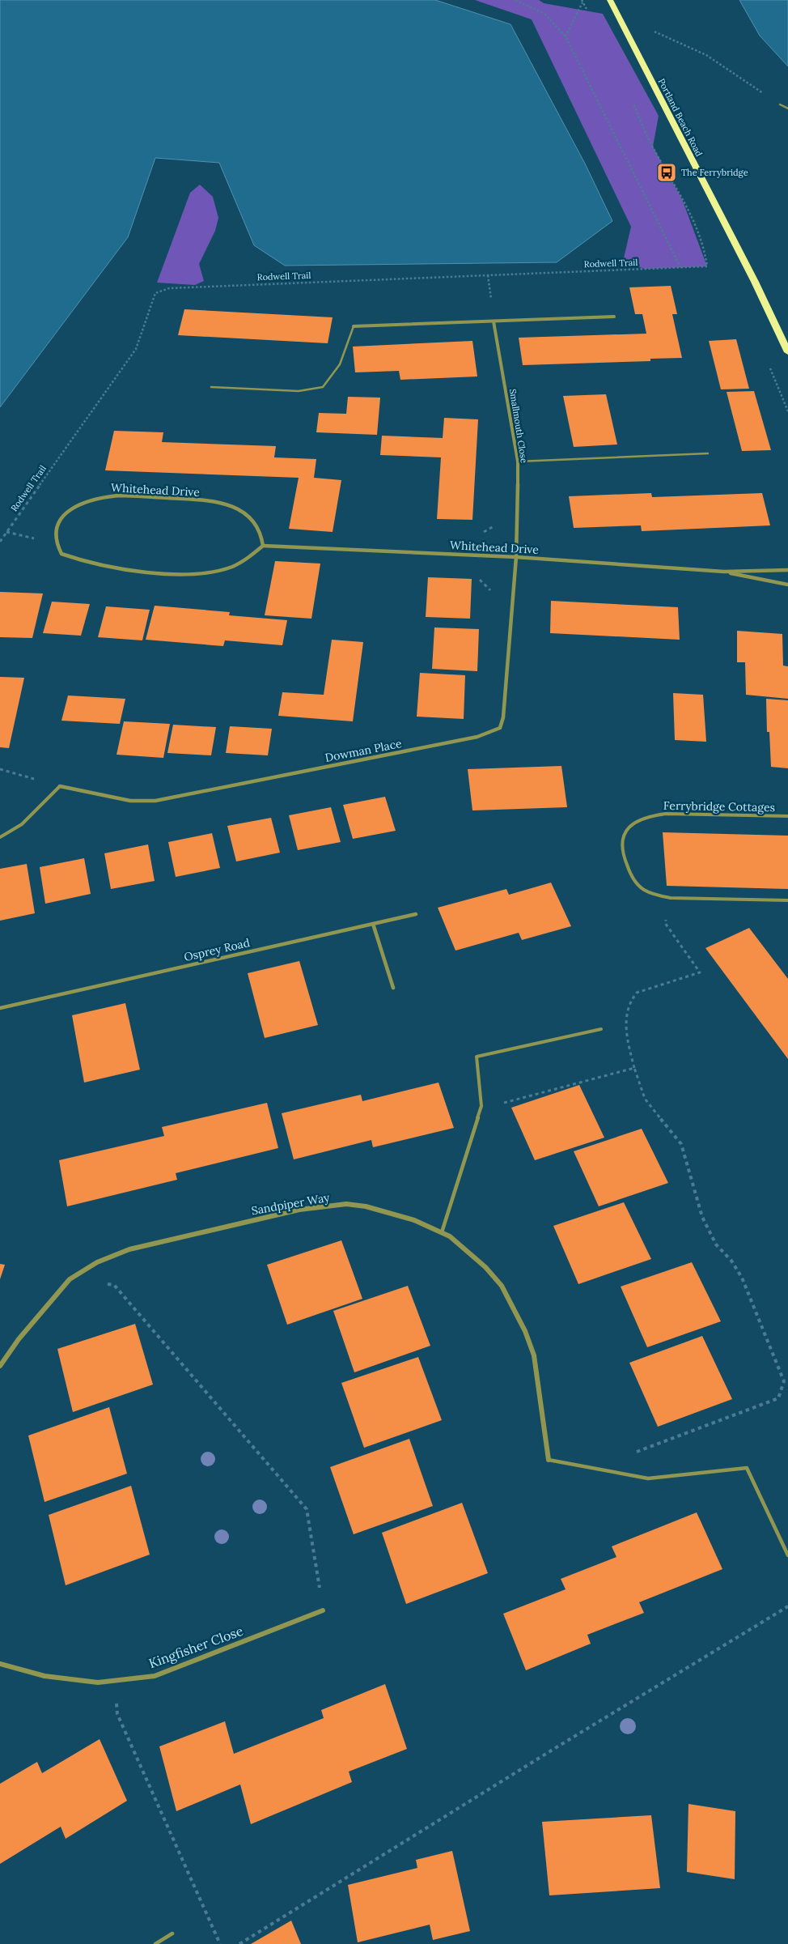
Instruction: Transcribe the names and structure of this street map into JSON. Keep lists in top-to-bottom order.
{
  "streets": {
    "highway": ["Portland Beach Road"],
    "street": [
      "Smallmouth Close",
      "Whitehead Drive",
      "Dowman Place",
      "Osprey Road",
      "Sandpiper Way",
      "Kingfisher Close"
    ],
    "lane": ["Ferrybridge Cottages"],
    "path": ["Rodwell Trail"]
  },
  "crossings": [
    ["Smallmouth Close", "Whitehead Drive"],
    ["Smallmouth Close", "Dowman Place"],
    ["Whitehead Drive", "Dowman Place"]
  ],
  "places": {
    "bus stop": ["The Ferrybridge"]
  }
}
